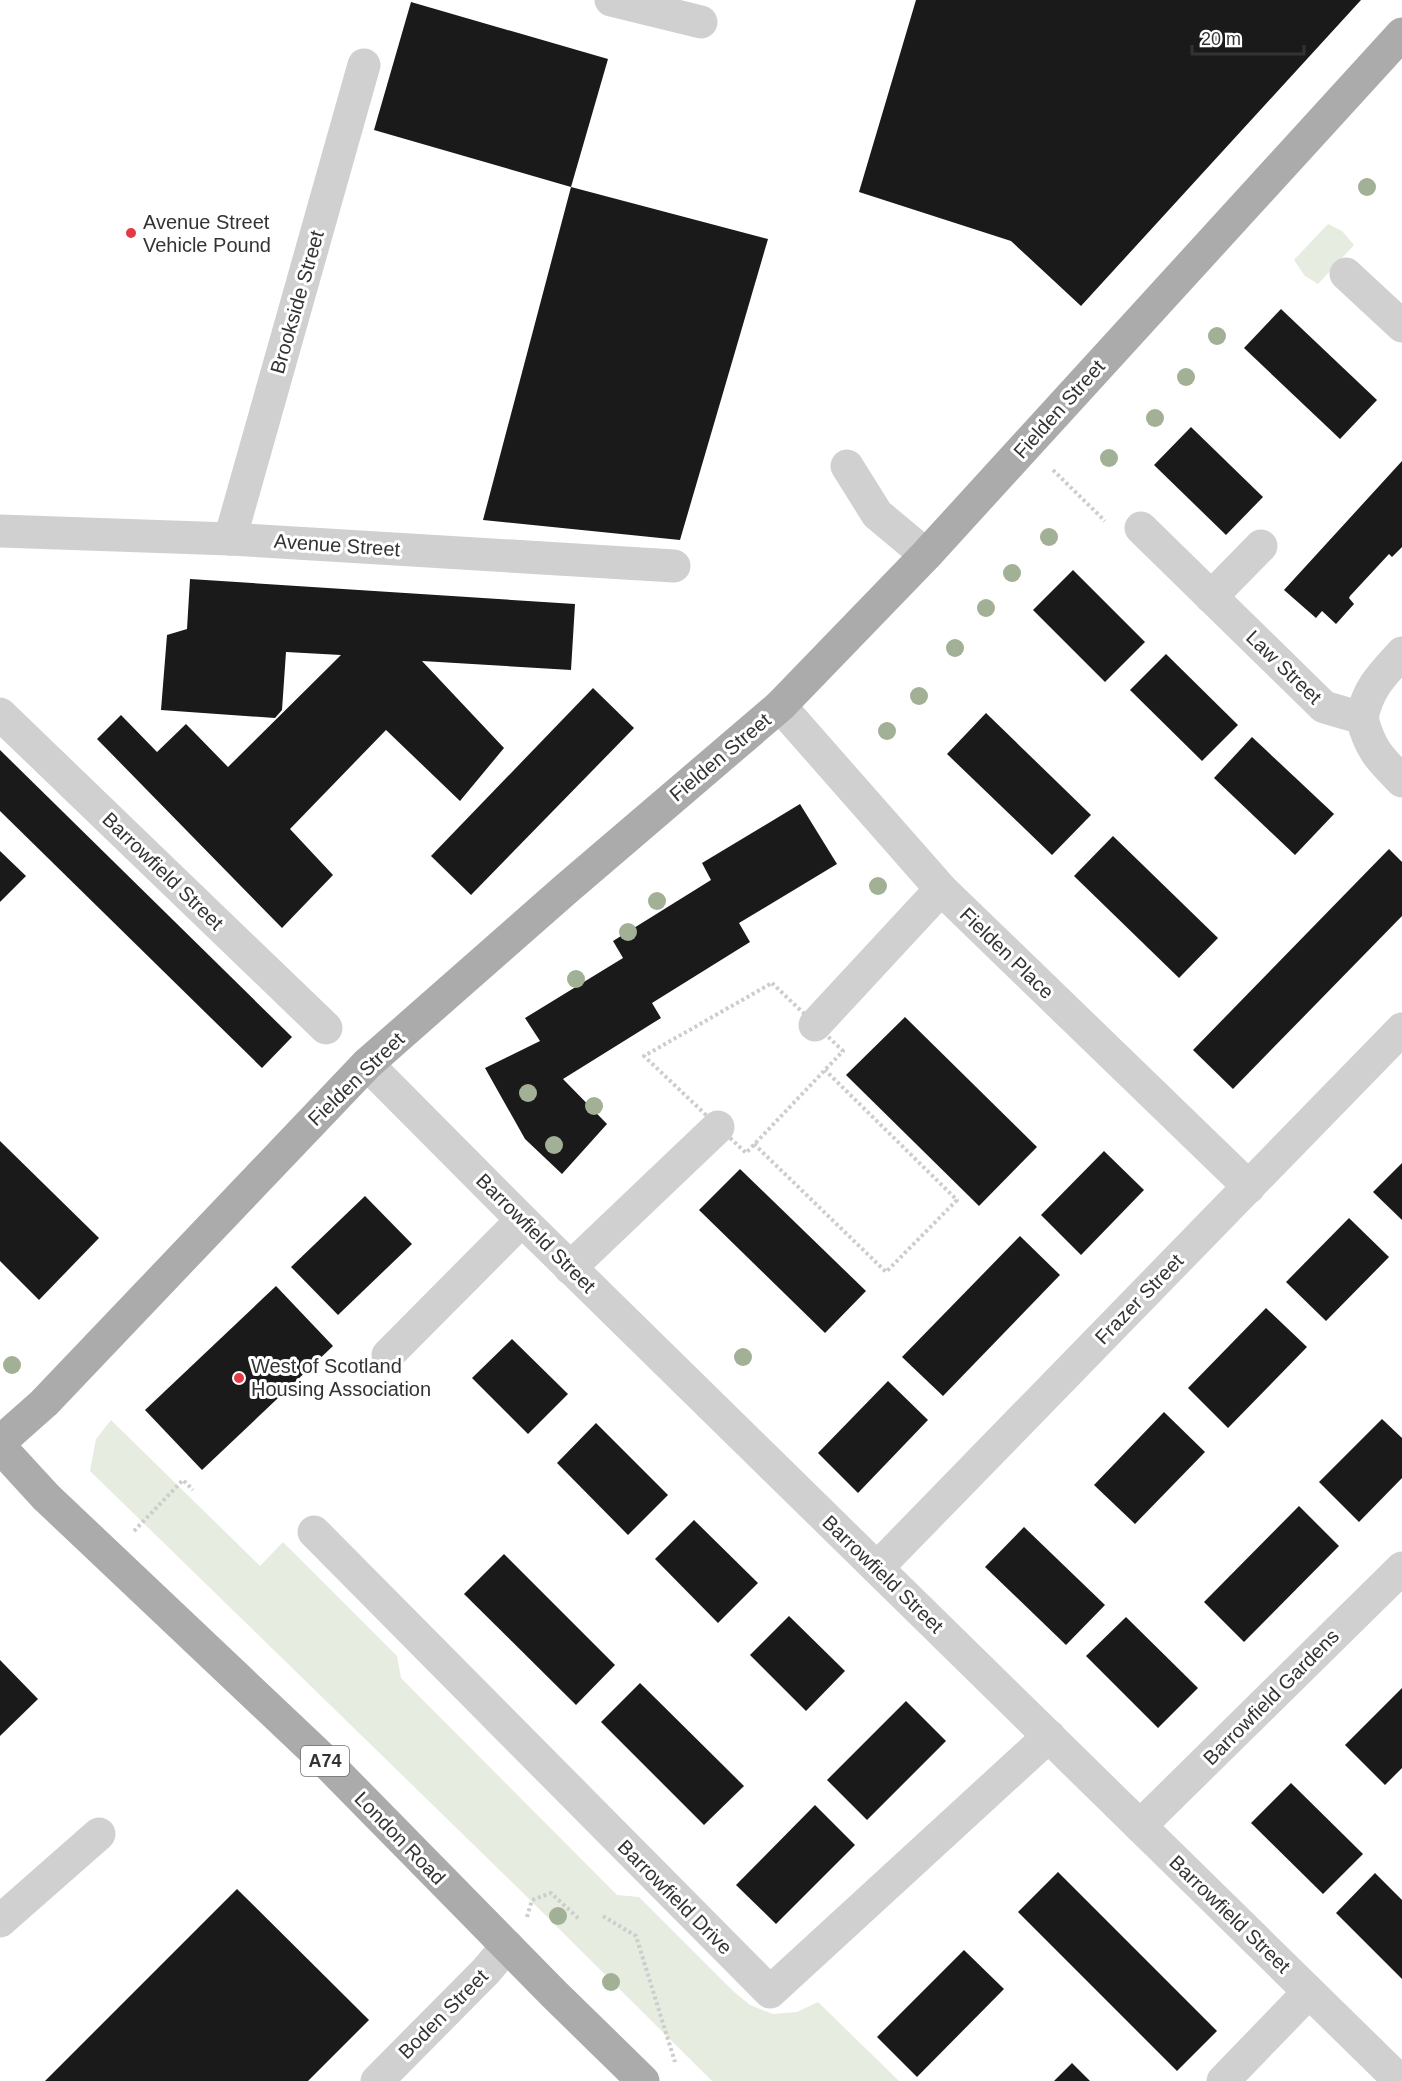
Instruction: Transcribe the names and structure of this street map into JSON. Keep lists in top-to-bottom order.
{
  "streets": {
    "main road": ["Fielden Street", "A74", "London Road"],
    "street": [
      "Brookside Street",
      "Avenue Street",
      "Law Street",
      "Barrowfield Street",
      "Fielden Place",
      "Frazer Street",
      "Barrowfield Gardens",
      "Barrowfield Drive",
      "Boden Street"
    ]
  },
  "crossings": [
    ["Brookside Street", "Avenue Street"],
    ["Fielden Street", "Barrowfield Street"],
    ["Fielden Street", "Fielden Place"],
    ["Barrowfield Street", "Frazer Street"],
    ["Barrowfield Street", "Barrowfield Gardens"],
    ["Barrowfield Street", "Barrowfield Drive"],
    ["Fielden Place", "Frazer Street"],
    ["London Road", "Boden Street"]
  ],
  "places": ["Avenue Street Vehicle Pound", "West of Scotland Housing Association"],
  "scale_bar": "20 m"
}
